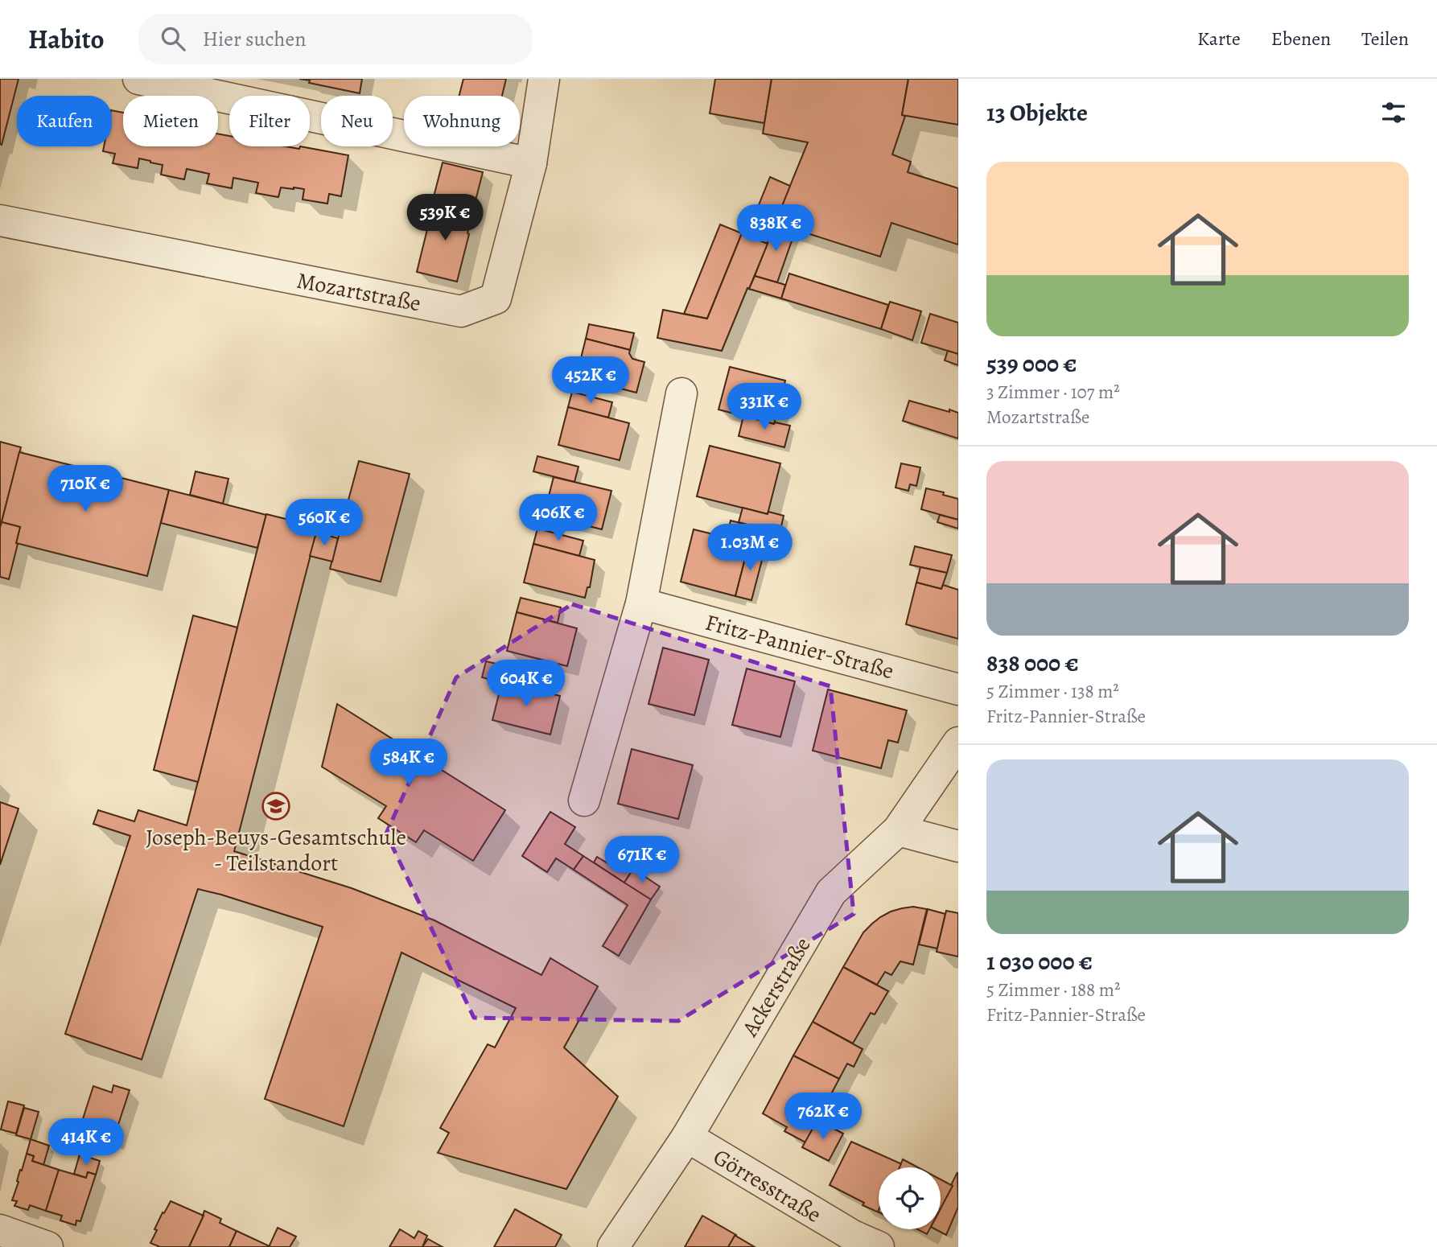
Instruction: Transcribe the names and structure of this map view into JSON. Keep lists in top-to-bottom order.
{
  "streets": {
    "street": [
      "Mozartstraße",
      "Fritz-Pannier-Straße",
      "Ackerstraße",
      "Görresstraße"
    ]
  },
  "crossings": [
    ["Ackerstraße", "Görresstraße"]
  ],
  "places": {
    "school or university": ["Joseph-Beuys-Gesamtschule - Teilstandort"]
  },
  "page": {
    "header": "Habito",
    "search": "Hier suchen",
    "nav": ["Karte", "Ebenen", "Teilen"],
    "heading": "13 Objekte",
    "chip": [
      "Kaufen",
      "Mieten",
      "Filter",
      "Neu",
      "Wohnung"
    ],
    "list": [
      {
        "name": "539 000 €",
        "note": "3 Zimmer · 107 m² · Mozartstraße"
      },
      {
        "name": "838 000 €",
        "note": "5 Zimmer · 138 m² · Fritz-Pannier-Straße"
      },
      {
        "name": "1 030 000 €",
        "note": "5 Zimmer · 188 m² · Fritz-Pannier-Straße"
      }
    ],
    "price": [
      "539K €",
      "838K €",
      "452K €",
      "331K €",
      "710K €",
      "406K €",
      "560K €",
      "1.03M €",
      "604K €",
      "584K €",
      "671K €",
      "762K €",
      "414K €"
    ]
  }
}
